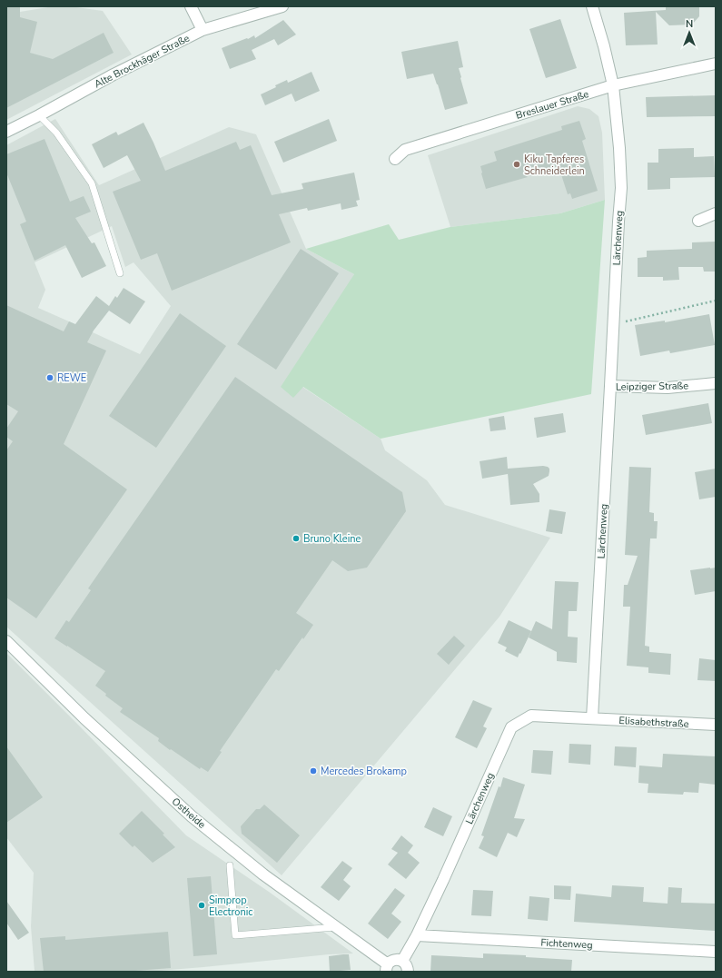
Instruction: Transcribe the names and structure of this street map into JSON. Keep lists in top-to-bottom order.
{
  "streets": {
    "street": [
      "Alte Brockhäger Straße",
      "Breslauer Straße",
      "Lärchenweg",
      "Leipziger Straße",
      "Elisabethstraße",
      "Ostheide",
      "Fichtenweg"
    ]
  },
  "crossings": [
    ["Breslauer Straße", "Lärchenweg"],
    ["Lärchenweg", "Leipziger Straße"],
    ["Lärchenweg", "Elisabethstraße"],
    ["Lärchenweg", "Fichtenweg"]
  ],
  "places": [
    "Kiku Tapferes Schneiderlein",
    "REWE",
    "Bruno Kleine",
    "Mercedes Brokamp",
    "Simprop Electronic"
  ],
  "north": "top"
}
